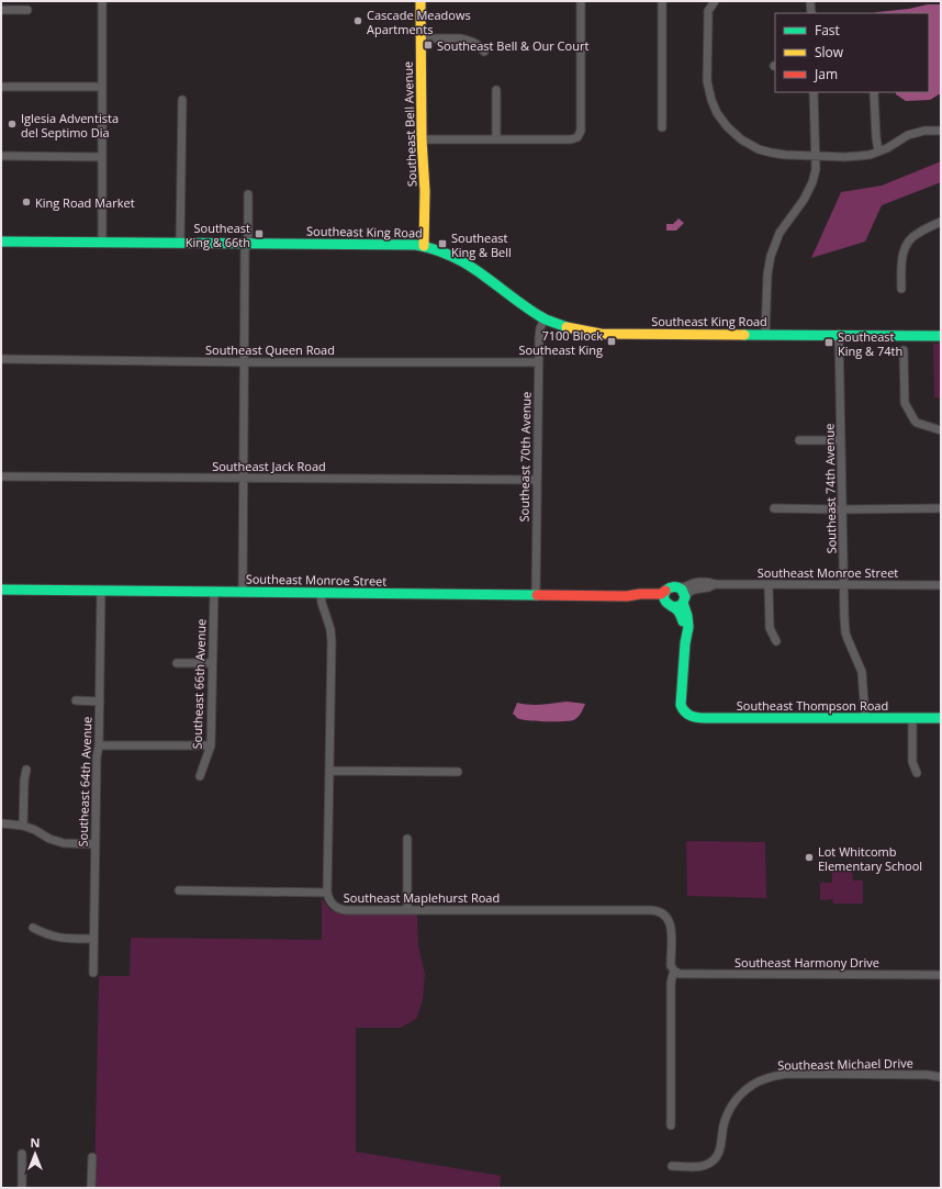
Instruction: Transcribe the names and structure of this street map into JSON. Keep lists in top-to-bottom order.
{
  "streets": {
    "street": [
      "Southeast Bell Avenue",
      "Southeast King Road",
      "Southeast Queen Road",
      "Southeast 70th Avenue",
      "Southeast Jack Road",
      "Southeast 74th Avenue",
      "Southeast Monroe Street",
      "Southeast 66th Avenue",
      "Southeast Thompson Road",
      "Southeast 64th Avenue",
      "Southeast Maplehurst Road",
      "Southeast Harmony Drive",
      "Southeast Michael Drive"
    ]
  },
  "crossings": [
    ["Southeast Bell Avenue", "Southeast King Road"],
    ["Southeast King Road", "Southeast 70th Avenue"],
    ["Southeast King Road", "Southeast 74th Avenue"],
    ["Southeast Queen Road", "Southeast 70th Avenue"],
    ["Southeast 70th Avenue", "Southeast Jack Road"],
    ["Southeast 70th Avenue", "Southeast Monroe Street"],
    ["Southeast 74th Avenue", "Southeast Monroe Street"],
    ["Southeast 74th Avenue", "Southeast Thompson Road"],
    ["Southeast Monroe Street", "Southeast 66th Avenue"],
    ["Southeast Monroe Street", "Southeast 64th Avenue"],
    ["Southeast Monroe Street", "Southeast Maplehurst Road"],
    ["Southeast Maplehurst Road", "Southeast Harmony Drive"]
  ],
  "places": {
    "other": [
      "Cascade Meadows Apartments",
      "Iglesia Adventista del Septimo Dia",
      "King Road Market",
      "Lot Whitcomb Elementary School"
    ],
    "transit": [
      "Southeast Bell & Our Court",
      "Southeast King & 66th",
      "Southeast King & Bell",
      "7100 Block Southeast King",
      "Southeast King & 74th"
    ]
  },
  "legend": ["Fast", "Slow", "Jam"],
  "north": "top"
}
